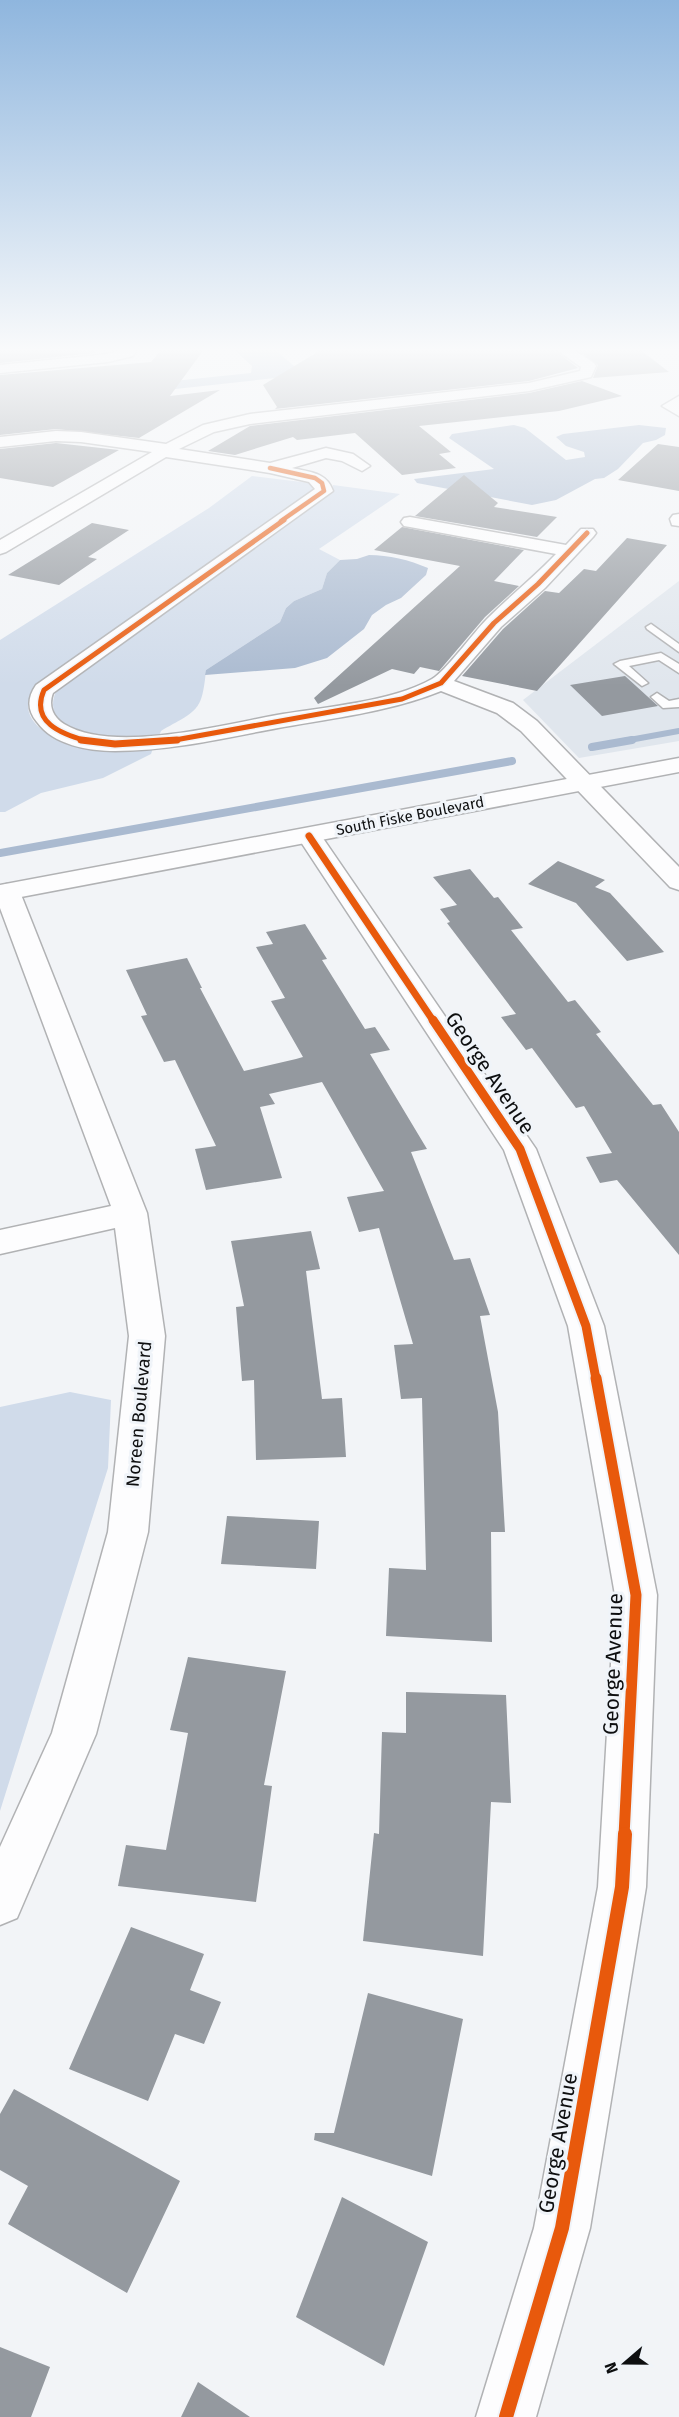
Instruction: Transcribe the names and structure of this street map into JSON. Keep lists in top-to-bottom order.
{
  "streets": {
    "street": ["South Fiske Boulevard", "George Avenue", "Noreen Boulevard"]
  },
  "crossings": [
    ["South Fiske Boulevard", "George Avenue"],
    ["South Fiske Boulevard", "Noreen Boulevard"]
  ],
  "north": "left"
}
